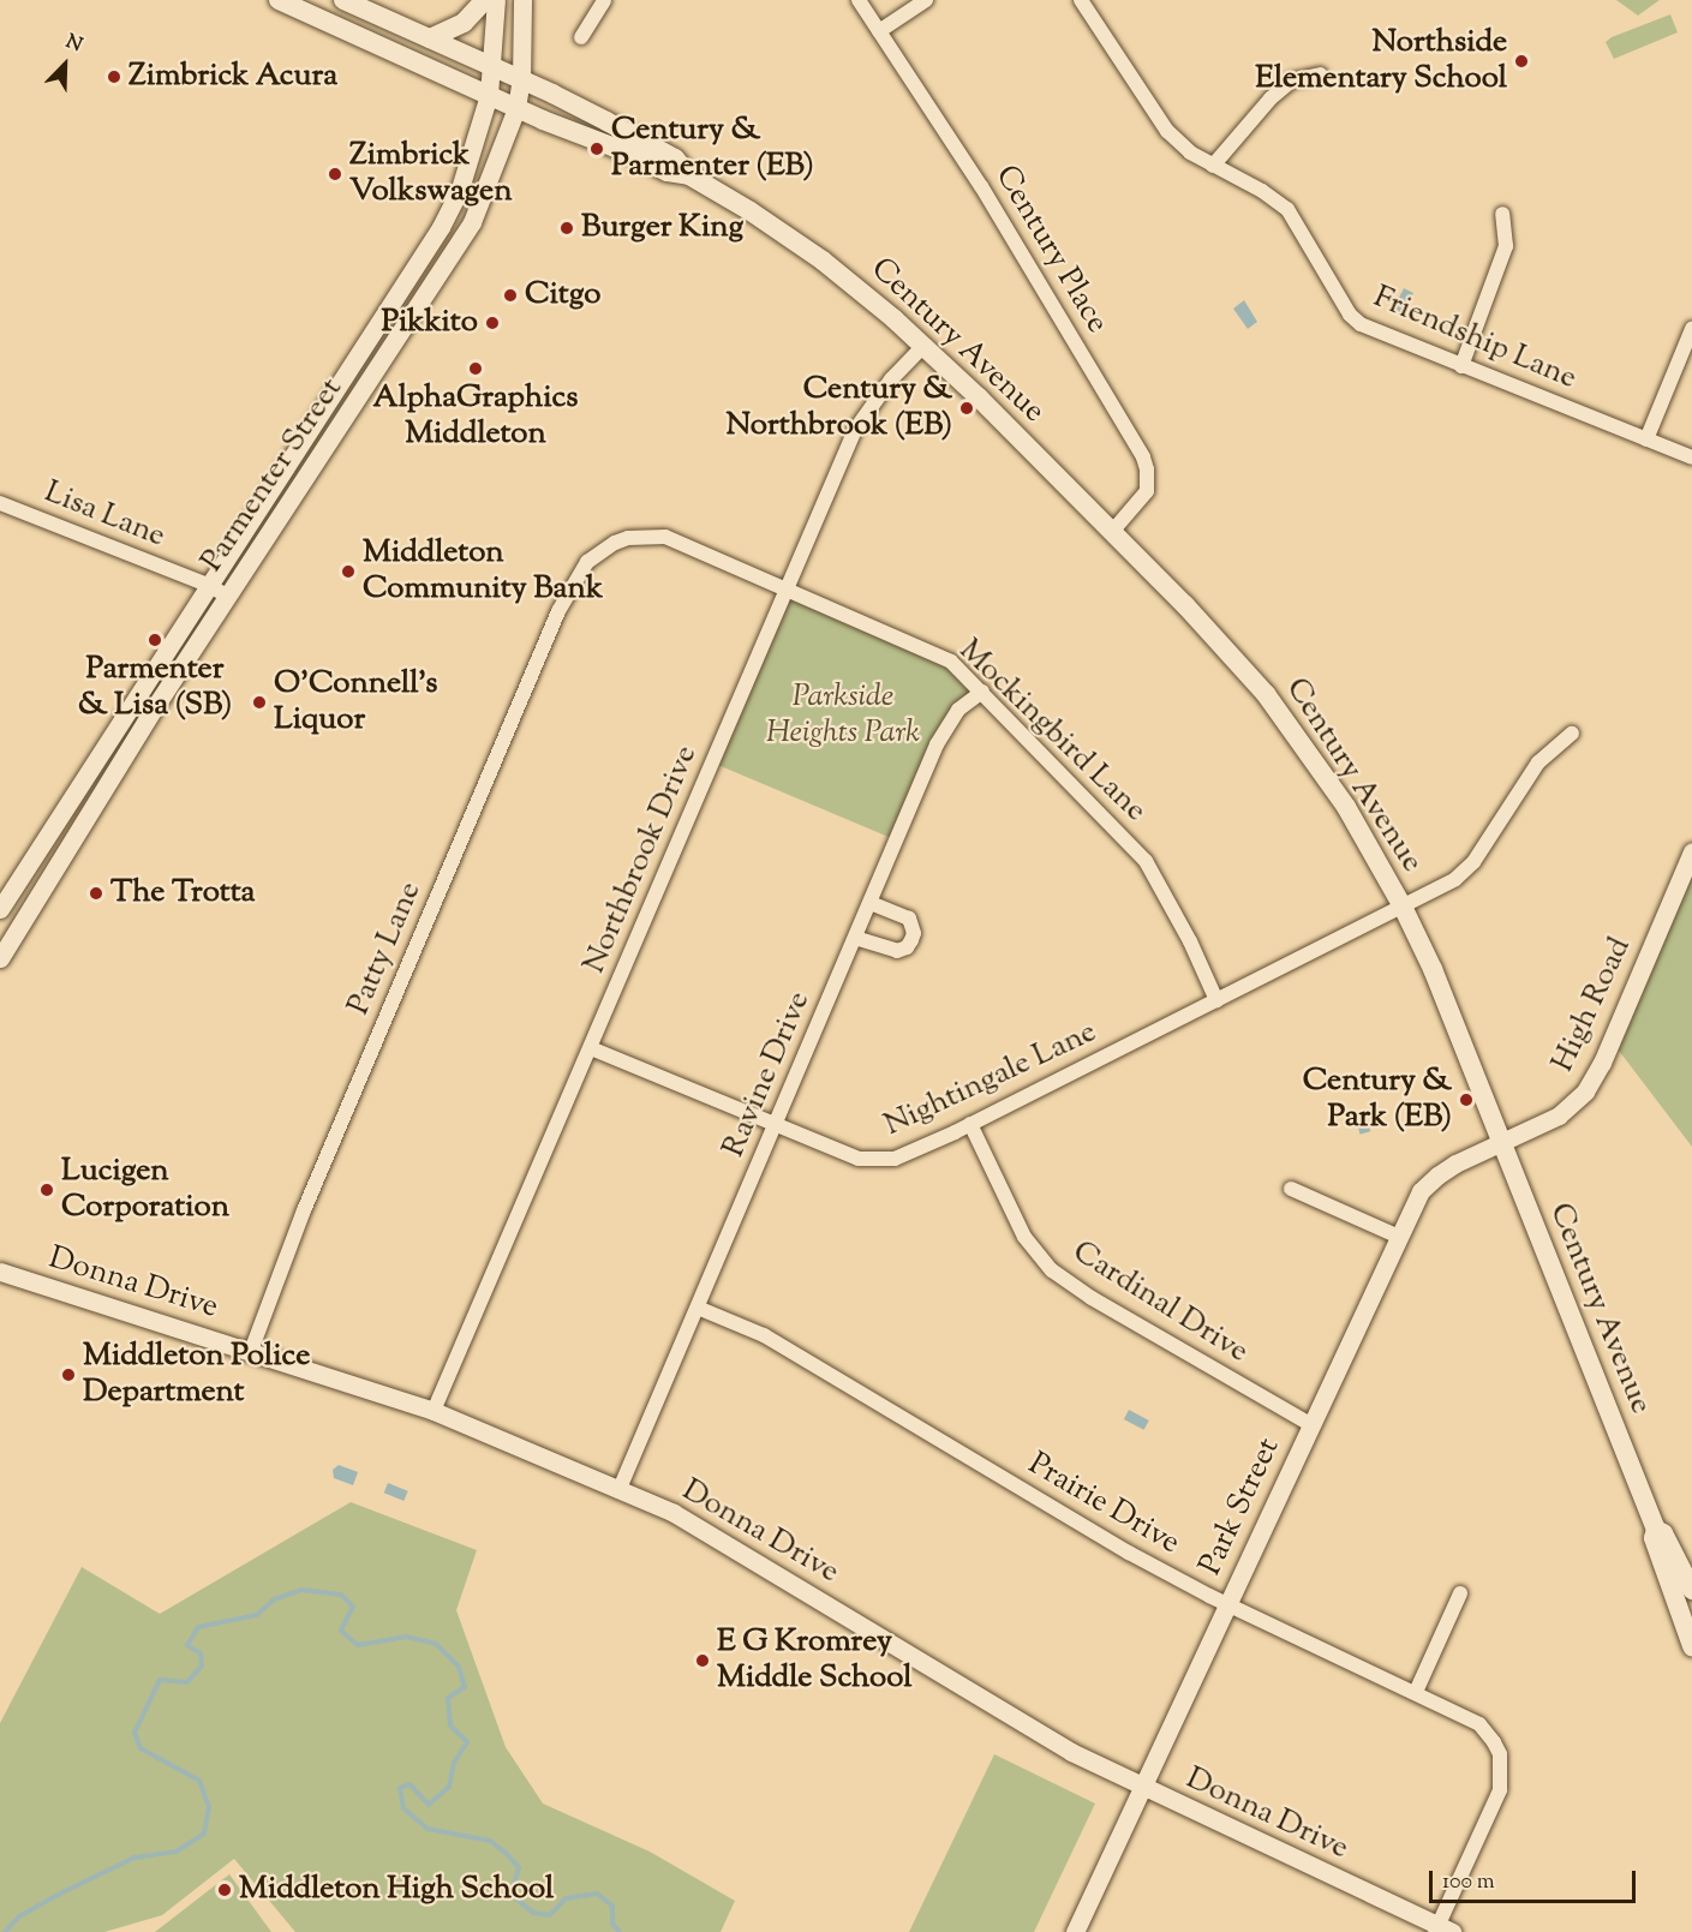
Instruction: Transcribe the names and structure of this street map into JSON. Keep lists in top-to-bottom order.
{
  "streets": {
    "main road": ["Century Avenue"],
    "street": [
      "Century Place",
      "Friendship Lane",
      "Parmenter Street",
      "Lisa Lane",
      "Mockingbird Lane",
      "Northbrook Drive",
      "Patty Lane",
      "High Road",
      "Ravine Drive",
      "Nightingale Lane",
      "Donna Drive",
      "Cardinal Drive",
      "Prairie Drive",
      "Park Street"
    ]
  },
  "crossings": [
    ["Century Place", "Century Avenue"],
    ["Century Avenue", "Parmenter Street"],
    ["Century Avenue", "Northbrook Drive"],
    ["Century Avenue", "High Road"],
    ["Century Avenue", "Nightingale Lane"],
    ["Century Avenue", "Park Street"],
    ["Parmenter Street", "Lisa Lane"],
    ["Mockingbird Lane", "Northbrook Drive"],
    ["Mockingbird Lane", "Patty Lane"],
    ["Mockingbird Lane", "Ravine Drive"],
    ["Mockingbird Lane", "Nightingale Lane"],
    ["Northbrook Drive", "Nightingale Lane"],
    ["Northbrook Drive", "Donna Drive"],
    ["Patty Lane", "Donna Drive"],
    ["High Road", "Park Street"],
    ["Ravine Drive", "Nightingale Lane"],
    ["Ravine Drive", "Donna Drive"],
    ["Ravine Drive", "Prairie Drive"],
    ["Nightingale Lane", "Cardinal Drive"],
    ["Donna Drive", "Prairie Drive"],
    ["Donna Drive", "Park Street"],
    ["Cardinal Drive", "Park Street"],
    ["Prairie Drive", "Park Street"]
  ],
  "parks": ["Parkside Heights Park"],
  "places": [
    "Northside Elementary School",
    "Zimbrick Acura",
    "Century & Parmenter (EB)",
    "Zimbrick Volkswagen",
    "Burger King",
    "Citgo",
    "Pikkito",
    "AlphaGraphics Middleton",
    "Century & Northbrook (EB)",
    "Middleton Community Bank",
    "Parmenter & Lisa (SB)",
    "O'Connell's Liquor",
    "The Trotta",
    "Century & Park (EB)",
    "Lucigen Corporation",
    "Middleton Police Department",
    "E G Kromrey Middle School",
    "Middleton High School"
  ],
  "scale_bar": "100 m",
  "north": "top right"
}
